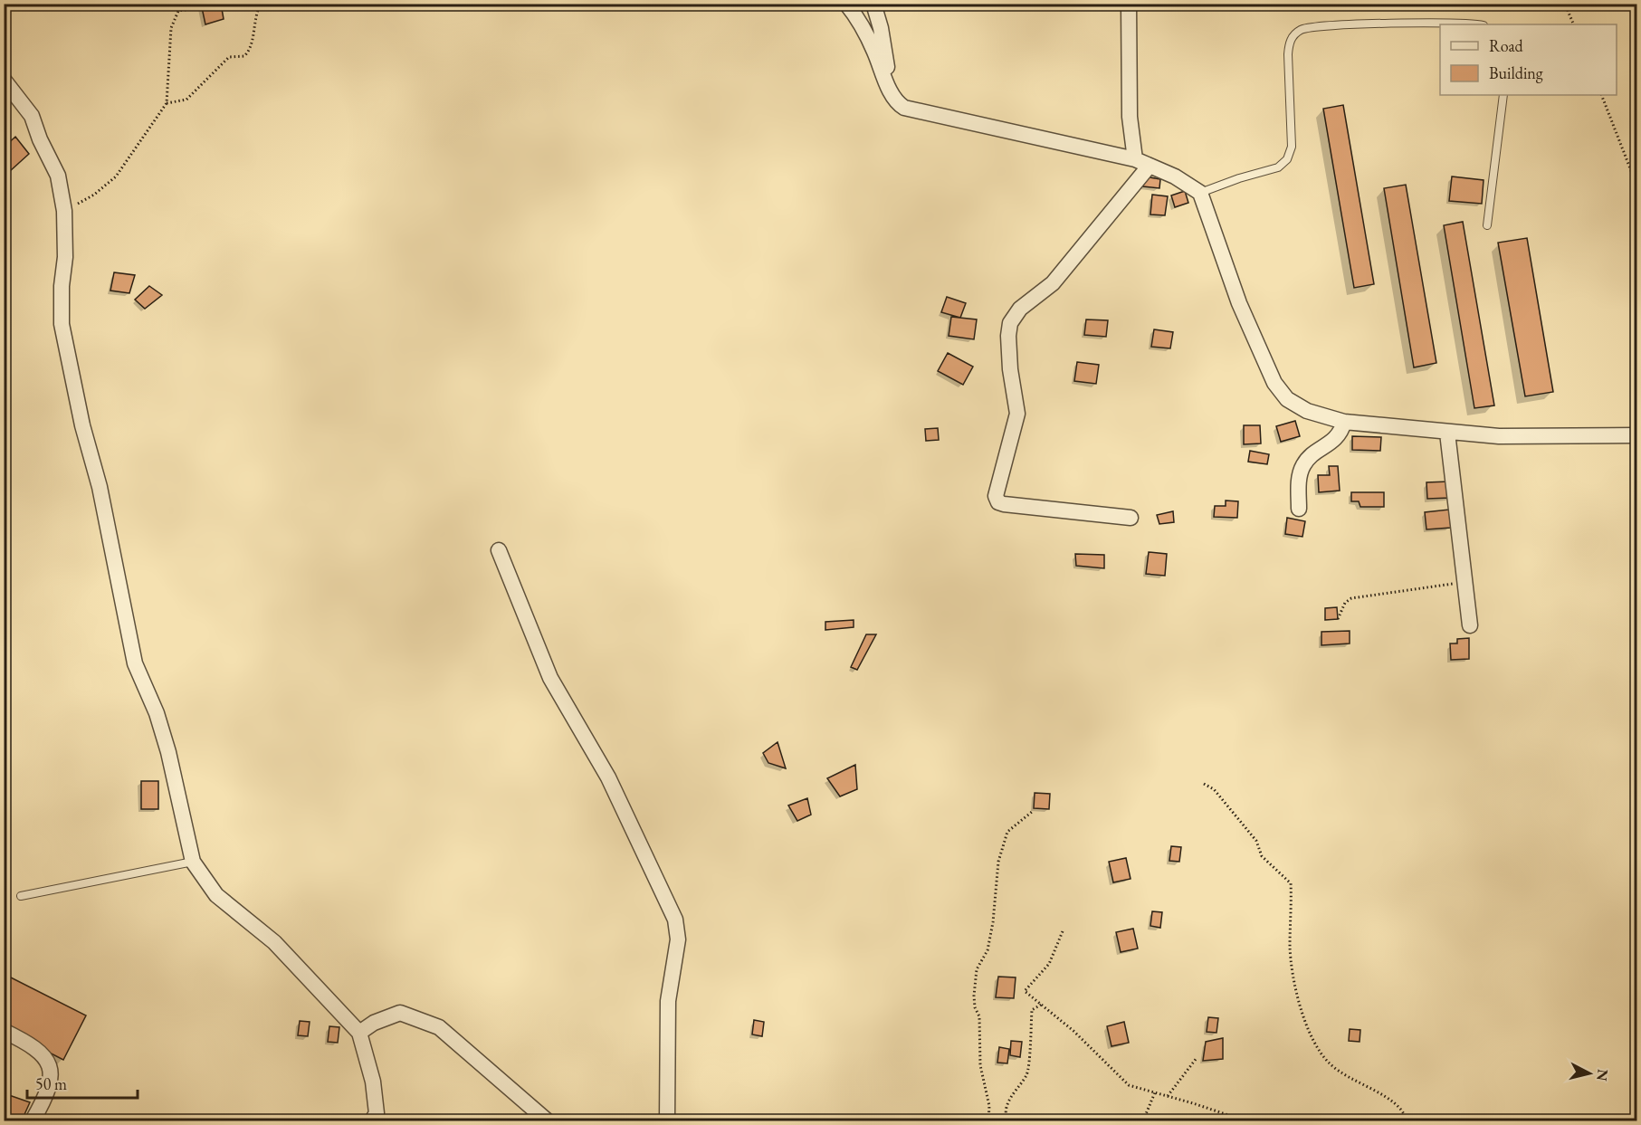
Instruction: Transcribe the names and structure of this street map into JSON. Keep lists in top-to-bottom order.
{
  "legend": ["Road", "Building"],
  "scale_bar": "50 m",
  "north": "right"
}
